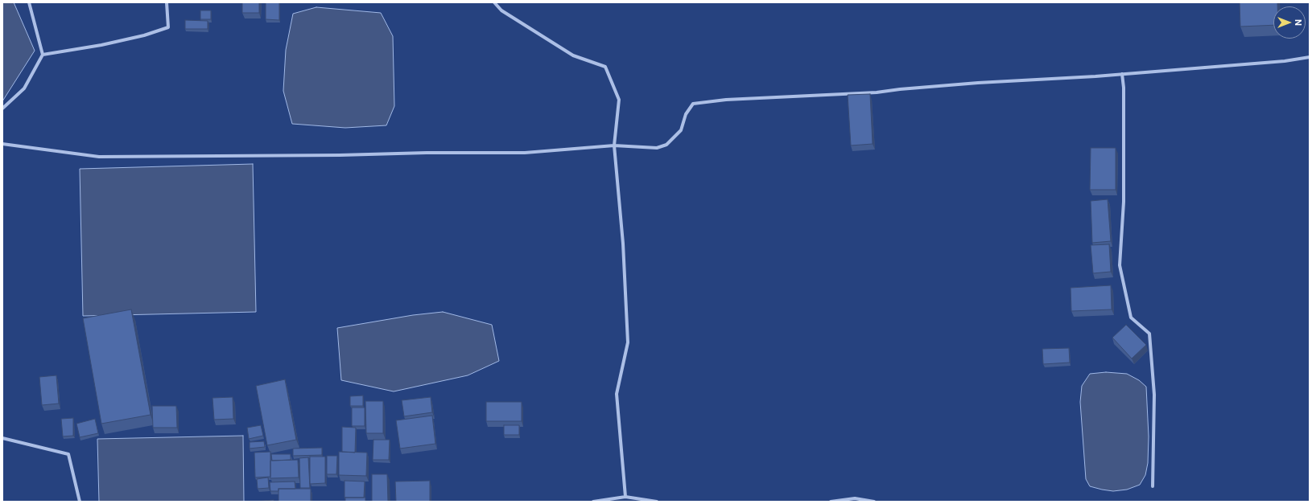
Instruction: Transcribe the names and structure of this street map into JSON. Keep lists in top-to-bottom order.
{
  "north": "right"
}
